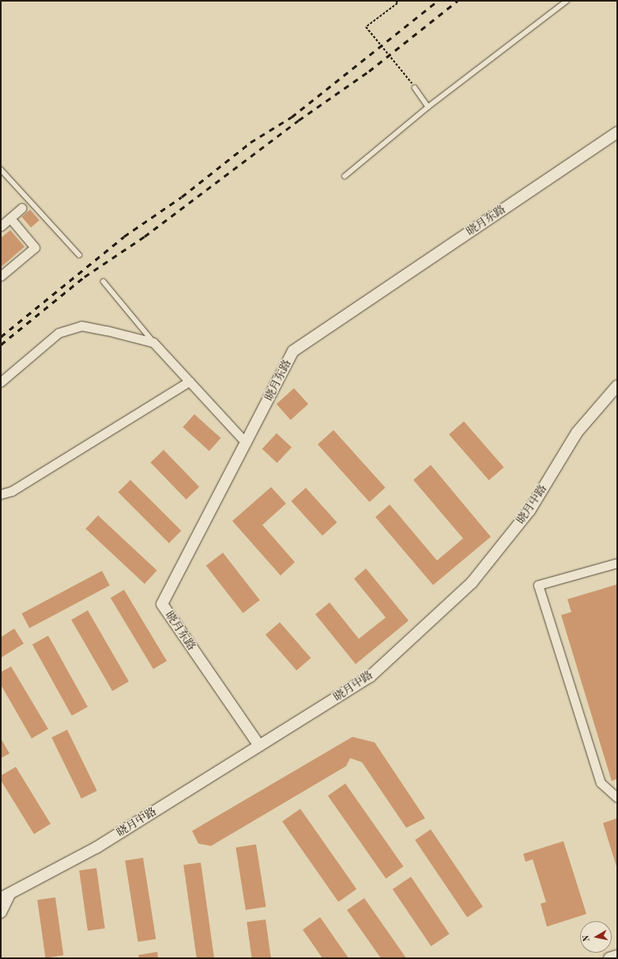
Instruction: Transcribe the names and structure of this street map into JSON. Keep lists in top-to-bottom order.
{
  "streets": {
    "street": ["晓月东路", "晓月中路"]
  },
  "crossings": [
    ["晓月东路", "晓月中路"]
  ],
  "north": "left"
}
